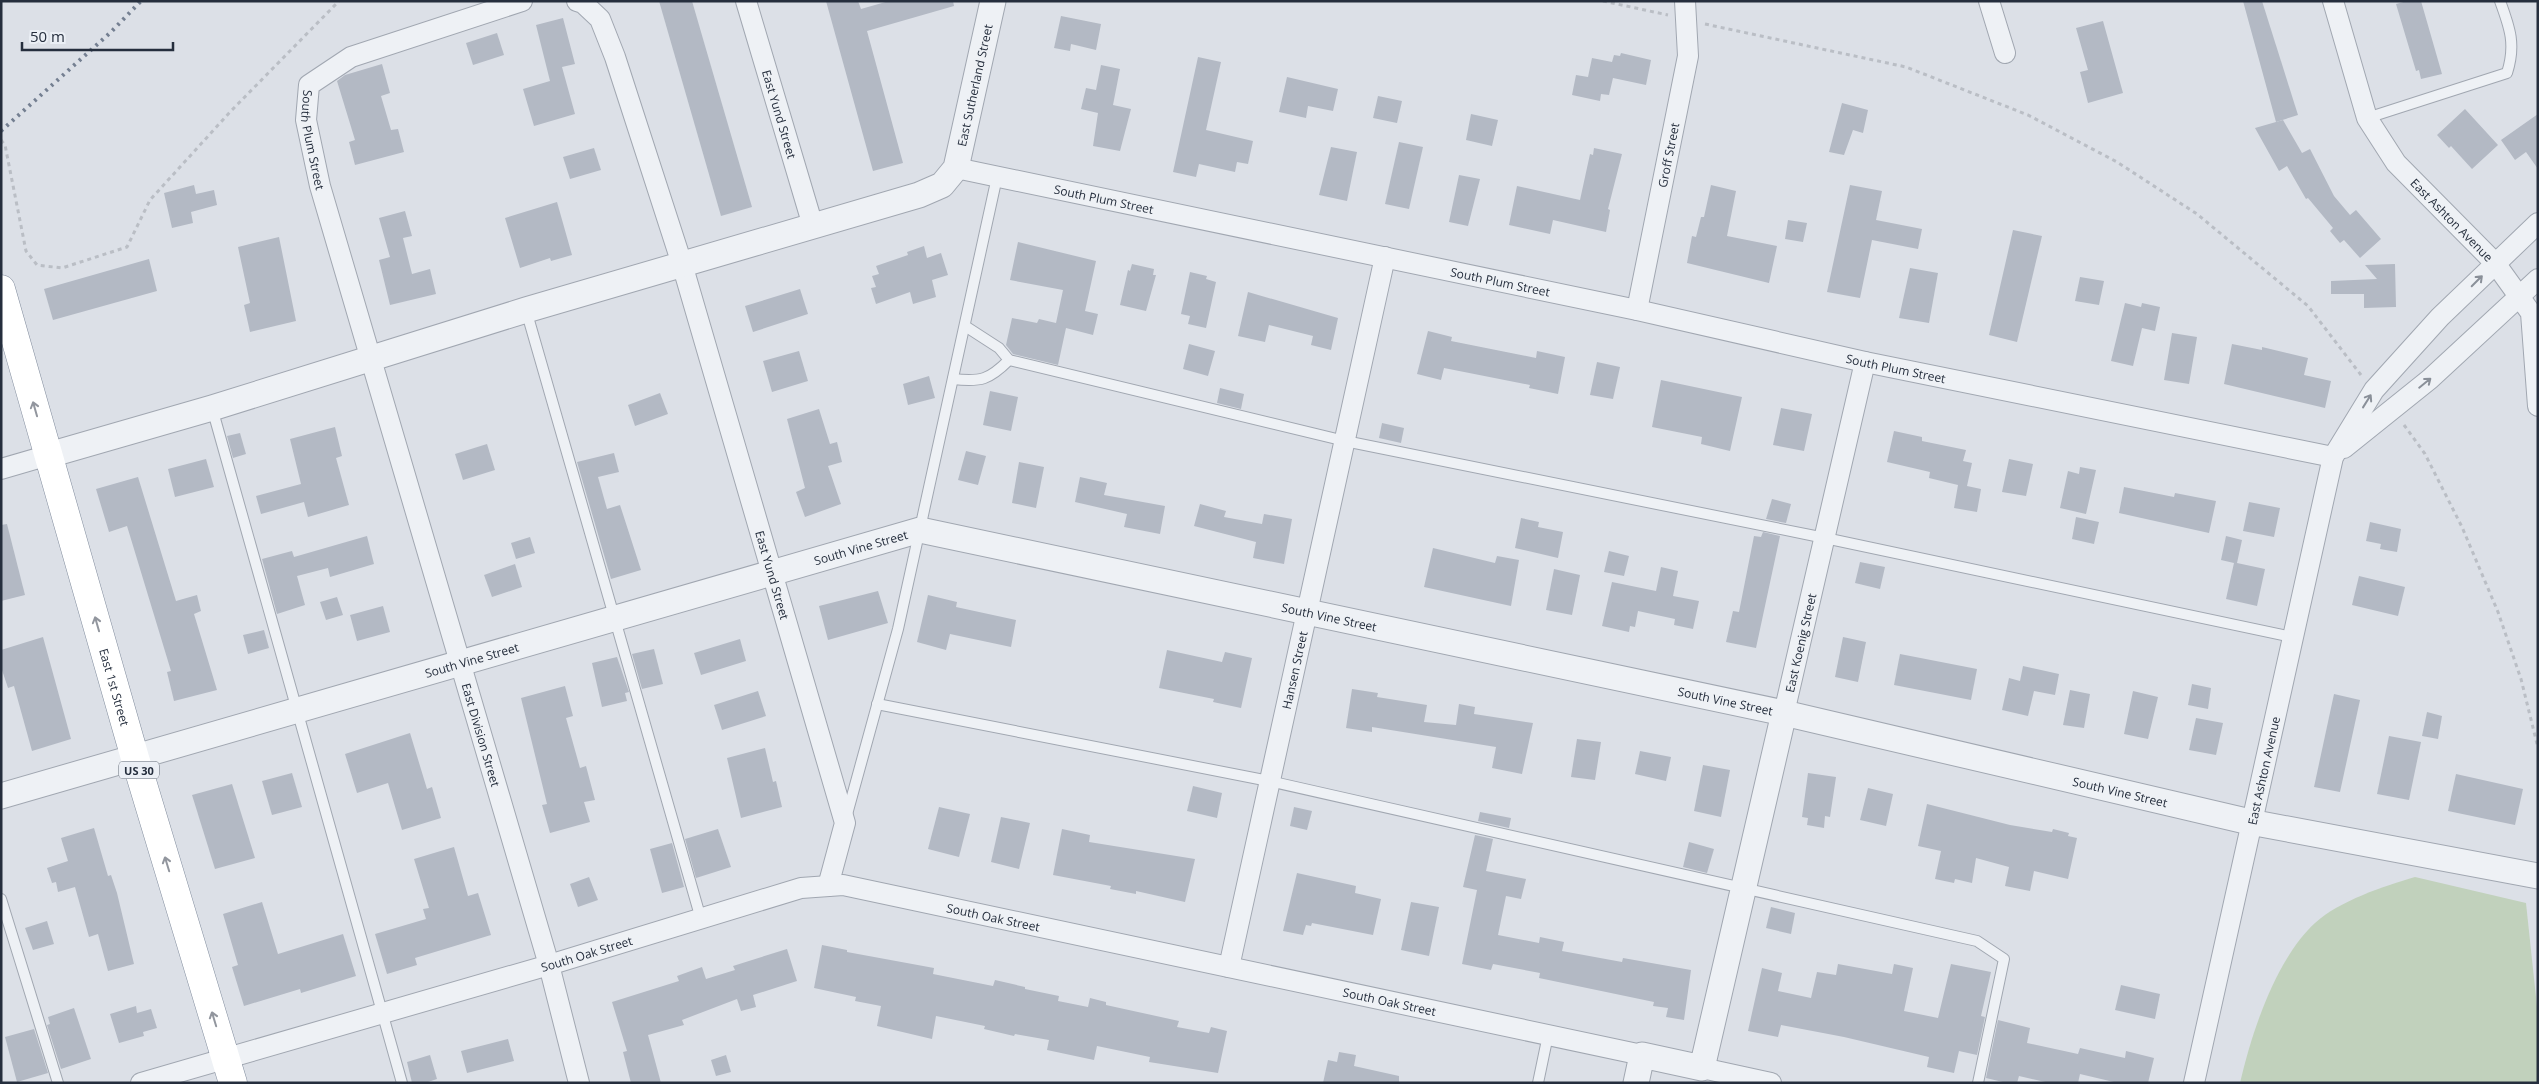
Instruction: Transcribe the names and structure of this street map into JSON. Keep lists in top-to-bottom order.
{
  "streets": {
    "highway": ["East 1st Street", "US 30"],
    "street": [
      "East Sutherland Street",
      "East Yund Street",
      "South Plum Street",
      "Groff Street",
      "East Ashton Avenue",
      "South Vine Street",
      "East Koenig Street",
      "Hansen Street",
      "East Division Street",
      "South Oak Street"
    ]
  },
  "crossings": [
    ["East Sutherland Street", "South Plum Street"],
    ["East Yund Street", "South Vine Street"],
    ["South Plum Street", "Groff Street"],
    ["South Plum Street", "East Ashton Avenue"],
    ["South Plum Street", "East Koenig Street"],
    ["South Plum Street", "Hansen Street"],
    ["South Plum Street", "East Division Street"],
    ["East Ashton Avenue", "South Vine Street"],
    ["South Vine Street", "East Koenig Street"],
    ["South Vine Street", "Hansen Street"],
    ["South Vine Street", "East 1st Street"],
    ["South Vine Street", "East Division Street"],
    ["East Koenig Street", "South Oak Street"],
    ["Hansen Street", "South Oak Street"],
    ["East 1st Street", "South Oak Street"],
    ["East Division Street", "South Oak Street"]
  ],
  "one_way": ["East 1st Street"],
  "scale_bar": "50 m"
}
